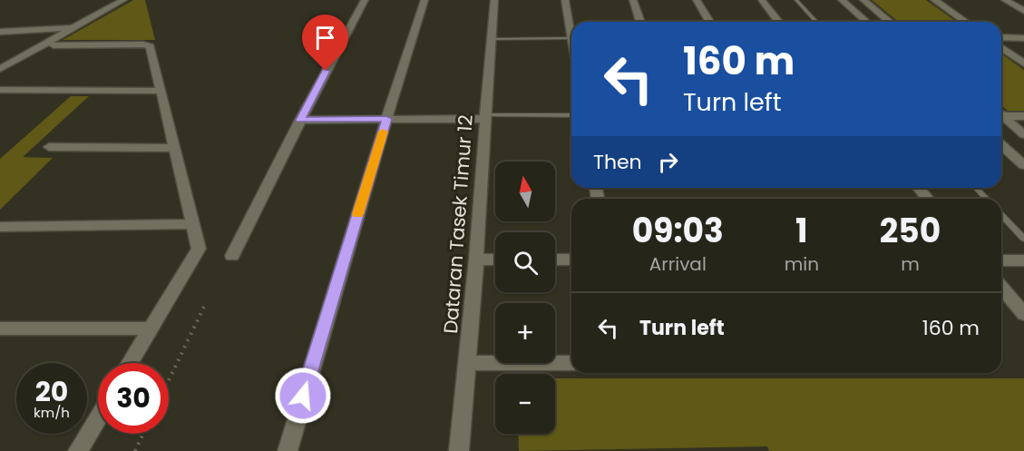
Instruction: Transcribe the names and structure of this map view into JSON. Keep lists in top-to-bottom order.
{
  "streets": {
    "street": ["Dataran Tasek Timur 12"]
  },
  "north": "top",
  "page": {
    "turn": ["160 m", "Turn left"],
    "then": "Then",
    "map_buttons": ["+", "−"],
    "eta": [
      "09:03",
      "Arrival",
      "1",
      "min",
      "250",
      "m"
    ],
    "list": [
      {
        "name": "Turn left",
        "value": "160 m"
      }
    ],
    "speed": "20 km/h",
    "limit": "30"
  }
}
